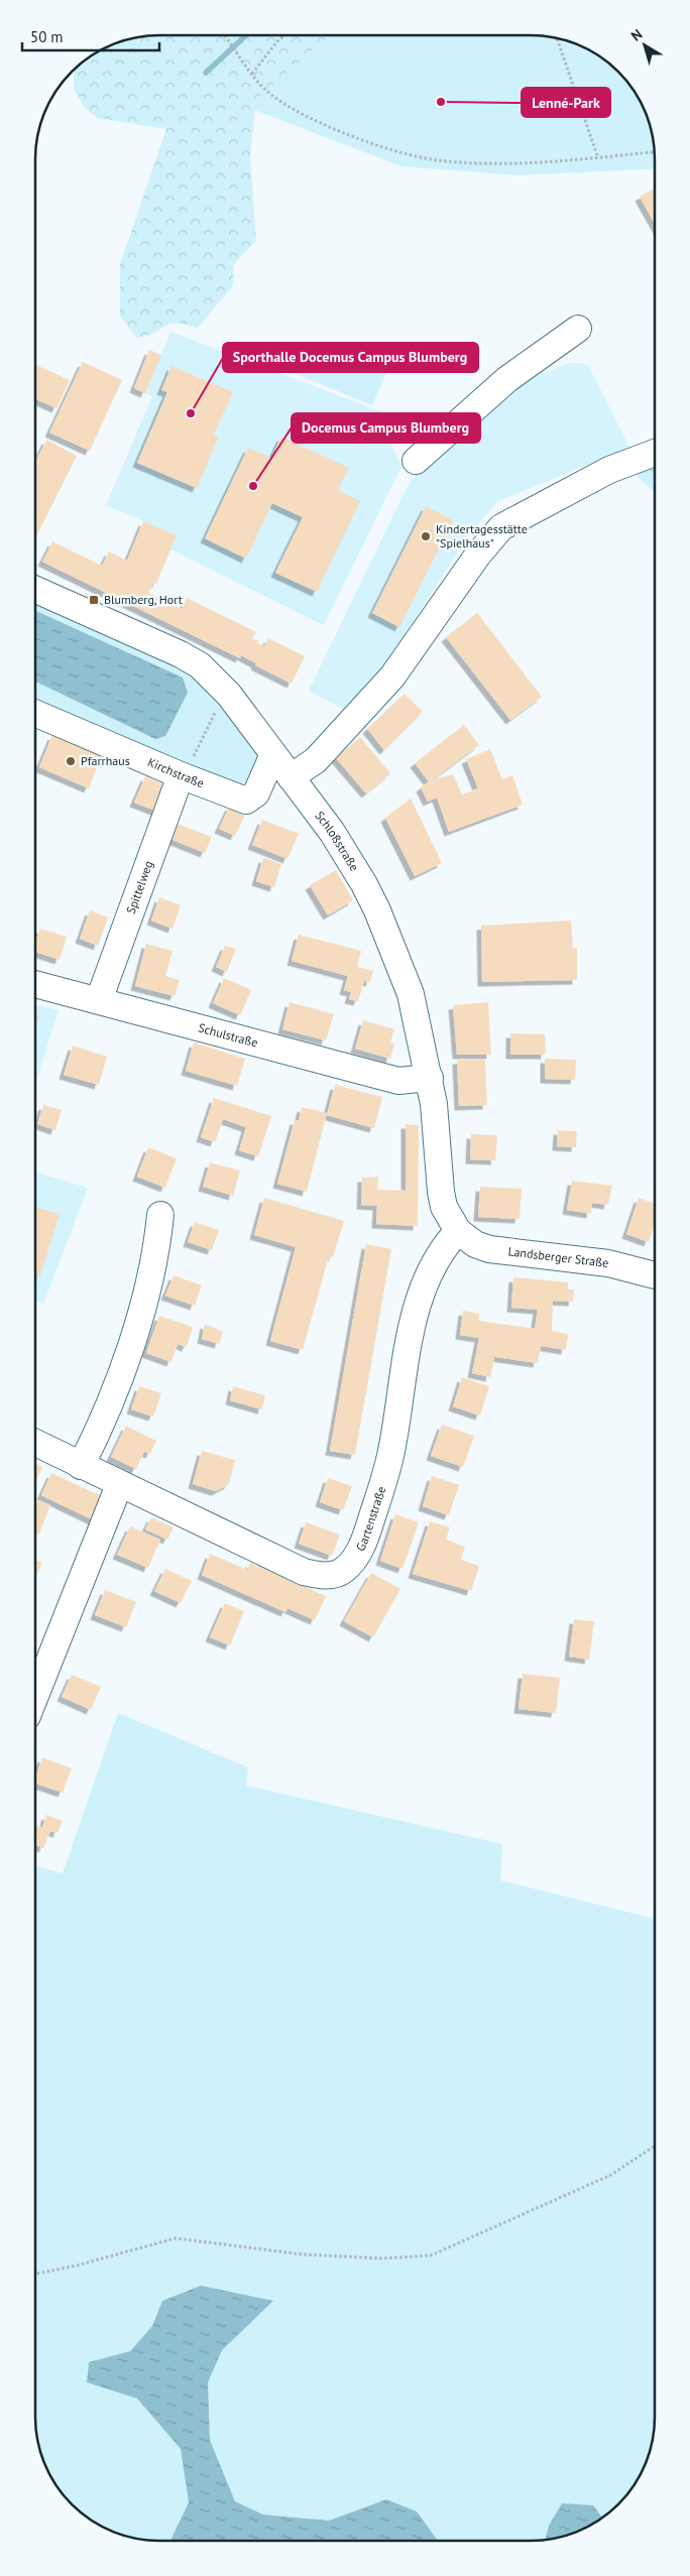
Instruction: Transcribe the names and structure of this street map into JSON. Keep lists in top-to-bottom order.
{
  "streets": {
    "street": [
      "Kirchstraße",
      "Schloßstraße",
      "Spittelweg",
      "Schulstraße",
      "Landsberger Straße",
      "Gartenstraße"
    ]
  },
  "crossings": [
    ["Kirchstraße", "Schloßstraße"],
    ["Kirchstraße", "Spittelweg"],
    ["Schloßstraße", "Schulstraße"],
    ["Schloßstraße", "Landsberger Straße"],
    ["Schloßstraße", "Gartenstraße"],
    ["Spittelweg", "Schulstraße"],
    ["Landsberger Straße", "Gartenstraße"]
  ],
  "places": {
    "other": [
      "Lenné-Park",
      "Sporthalle Docemus Campus Blumberg",
      "Docemus Campus Blumberg",
      "Kindertagesstätte \"Spielhaus\"",
      "Pfarrhaus"
    ],
    "transit": ["Blumberg, Hort"]
  },
  "scale_bar": "50 m",
  "north": "top left"
}
